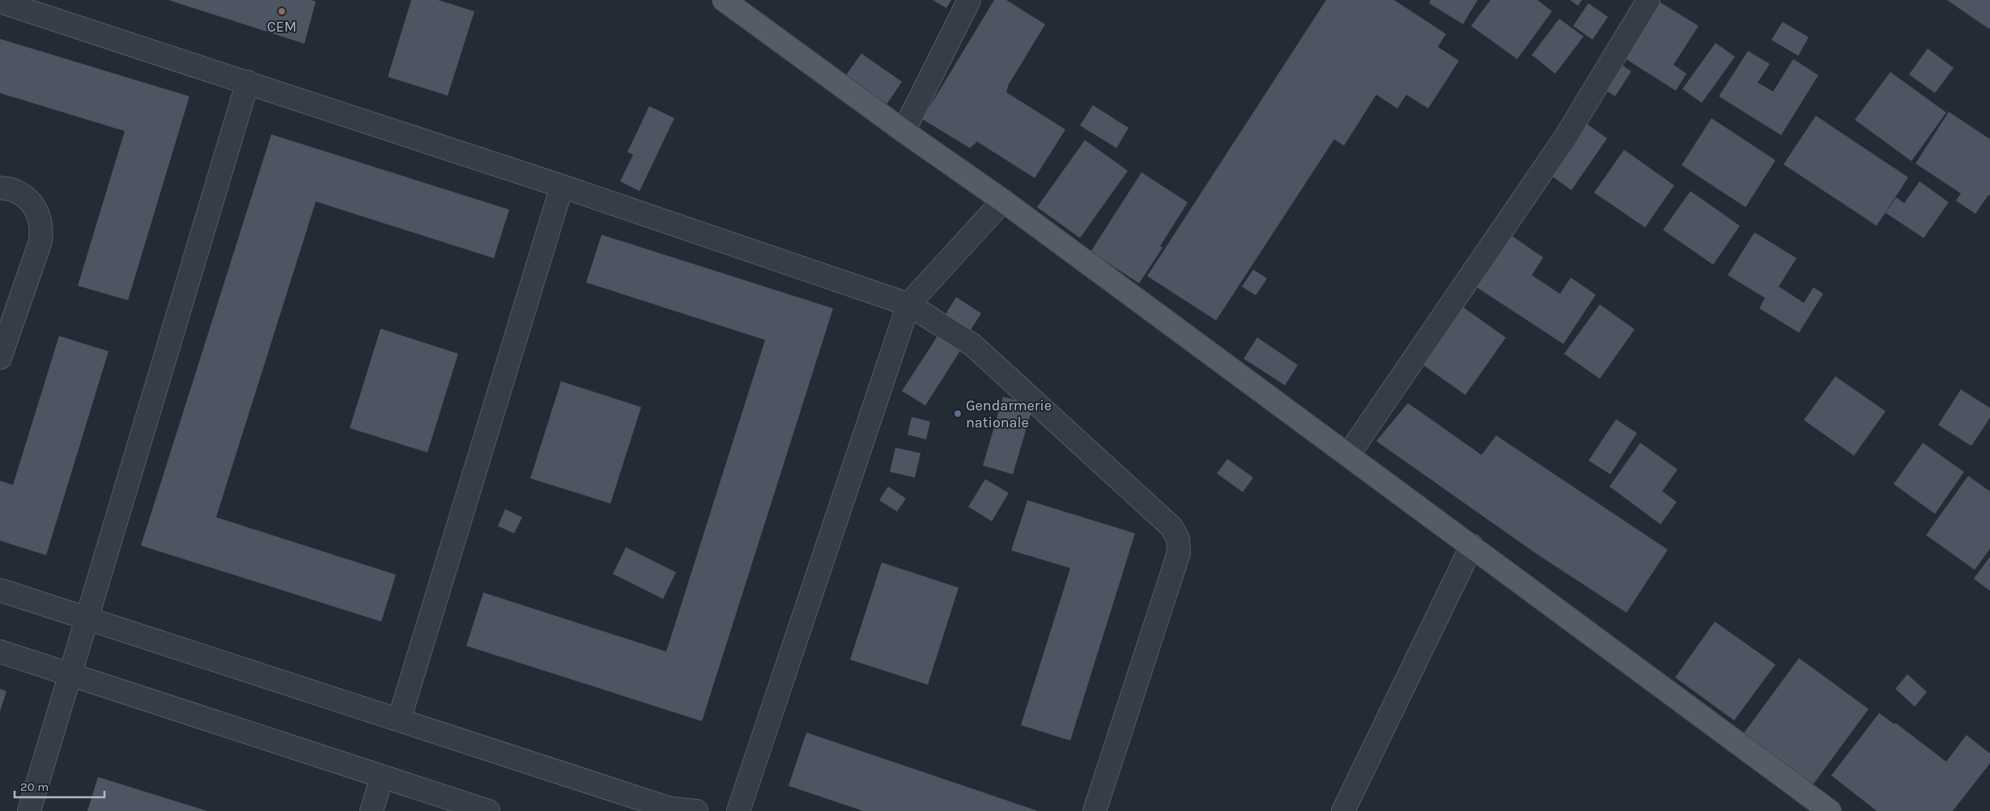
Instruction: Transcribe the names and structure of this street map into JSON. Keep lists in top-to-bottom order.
{
  "places": ["CEM", "Gendarmerie nationale"],
  "scale_bar": "20 m"
}
